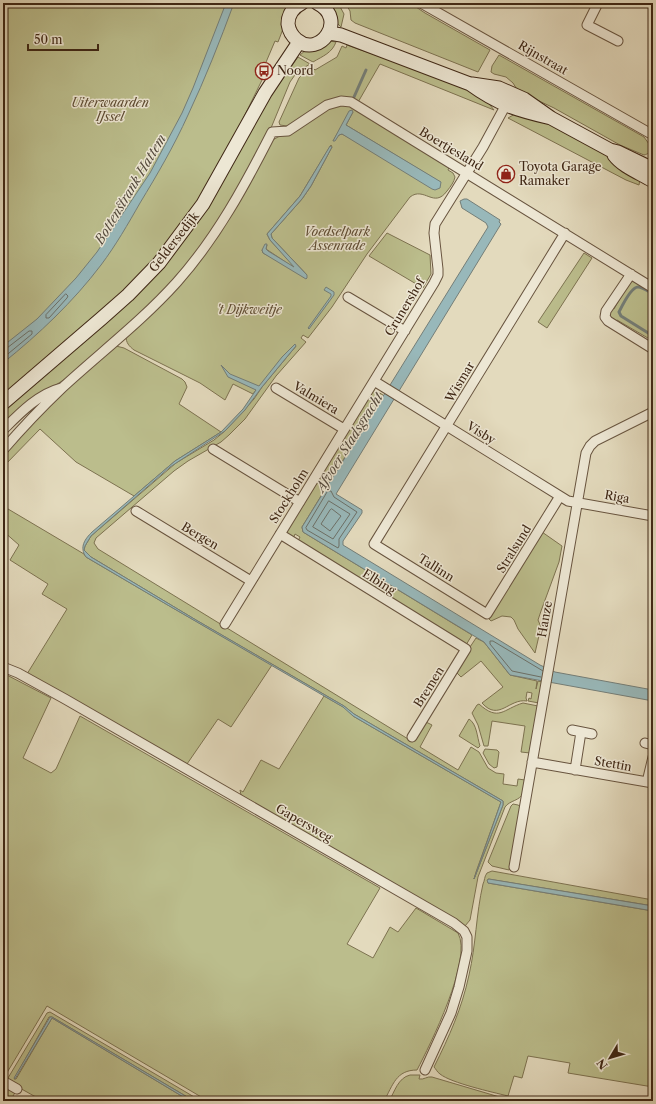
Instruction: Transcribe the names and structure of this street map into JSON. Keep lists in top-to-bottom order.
{
  "streets": {
    "main road": ["Geldersedijk"],
    "street": [
      "Rijnstraat",
      "Boertjesland",
      "Crunershof",
      "Wismar",
      "Valmiera",
      "Visby",
      "Stockholm",
      "Riga",
      "Bergen",
      "Stralsund",
      "Tallinn",
      "Elbing",
      "Hanze",
      "Bremen",
      "Stettin",
      "Gapersweg"
    ]
  },
  "crossings": [
    ["Boertjesland", "Crunershof"],
    ["Boertjesland", "Wismar"],
    ["Crunershof", "Visby"],
    ["Crunershof", "Stockholm"],
    ["Wismar", "Visby"],
    ["Wismar", "Tallinn"],
    ["Valmiera", "Stockholm"],
    ["Visby", "Stockholm"],
    ["Visby", "Riga"],
    ["Visby", "Stralsund"],
    ["Visby", "Hanze"],
    ["Stockholm", "Bergen"],
    ["Stockholm", "Elbing"],
    ["Riga", "Hanze"],
    ["Stralsund", "Tallinn"],
    ["Elbing", "Bremen"],
    ["Hanze", "Stettin"]
  ],
  "water": ["Bottenstrank Hattem", "Afvoer Stadsgracht"],
  "parks": ["Uiterwaarden IJssel", "Voedselpark Assenrade", "'t Dijkweitje"],
  "places": {
    "bus stop": ["Noord"],
    "shop": ["Toyota Garage Ramaker"]
  },
  "scale_bar": "50 m",
  "north": "bottom left"
}
